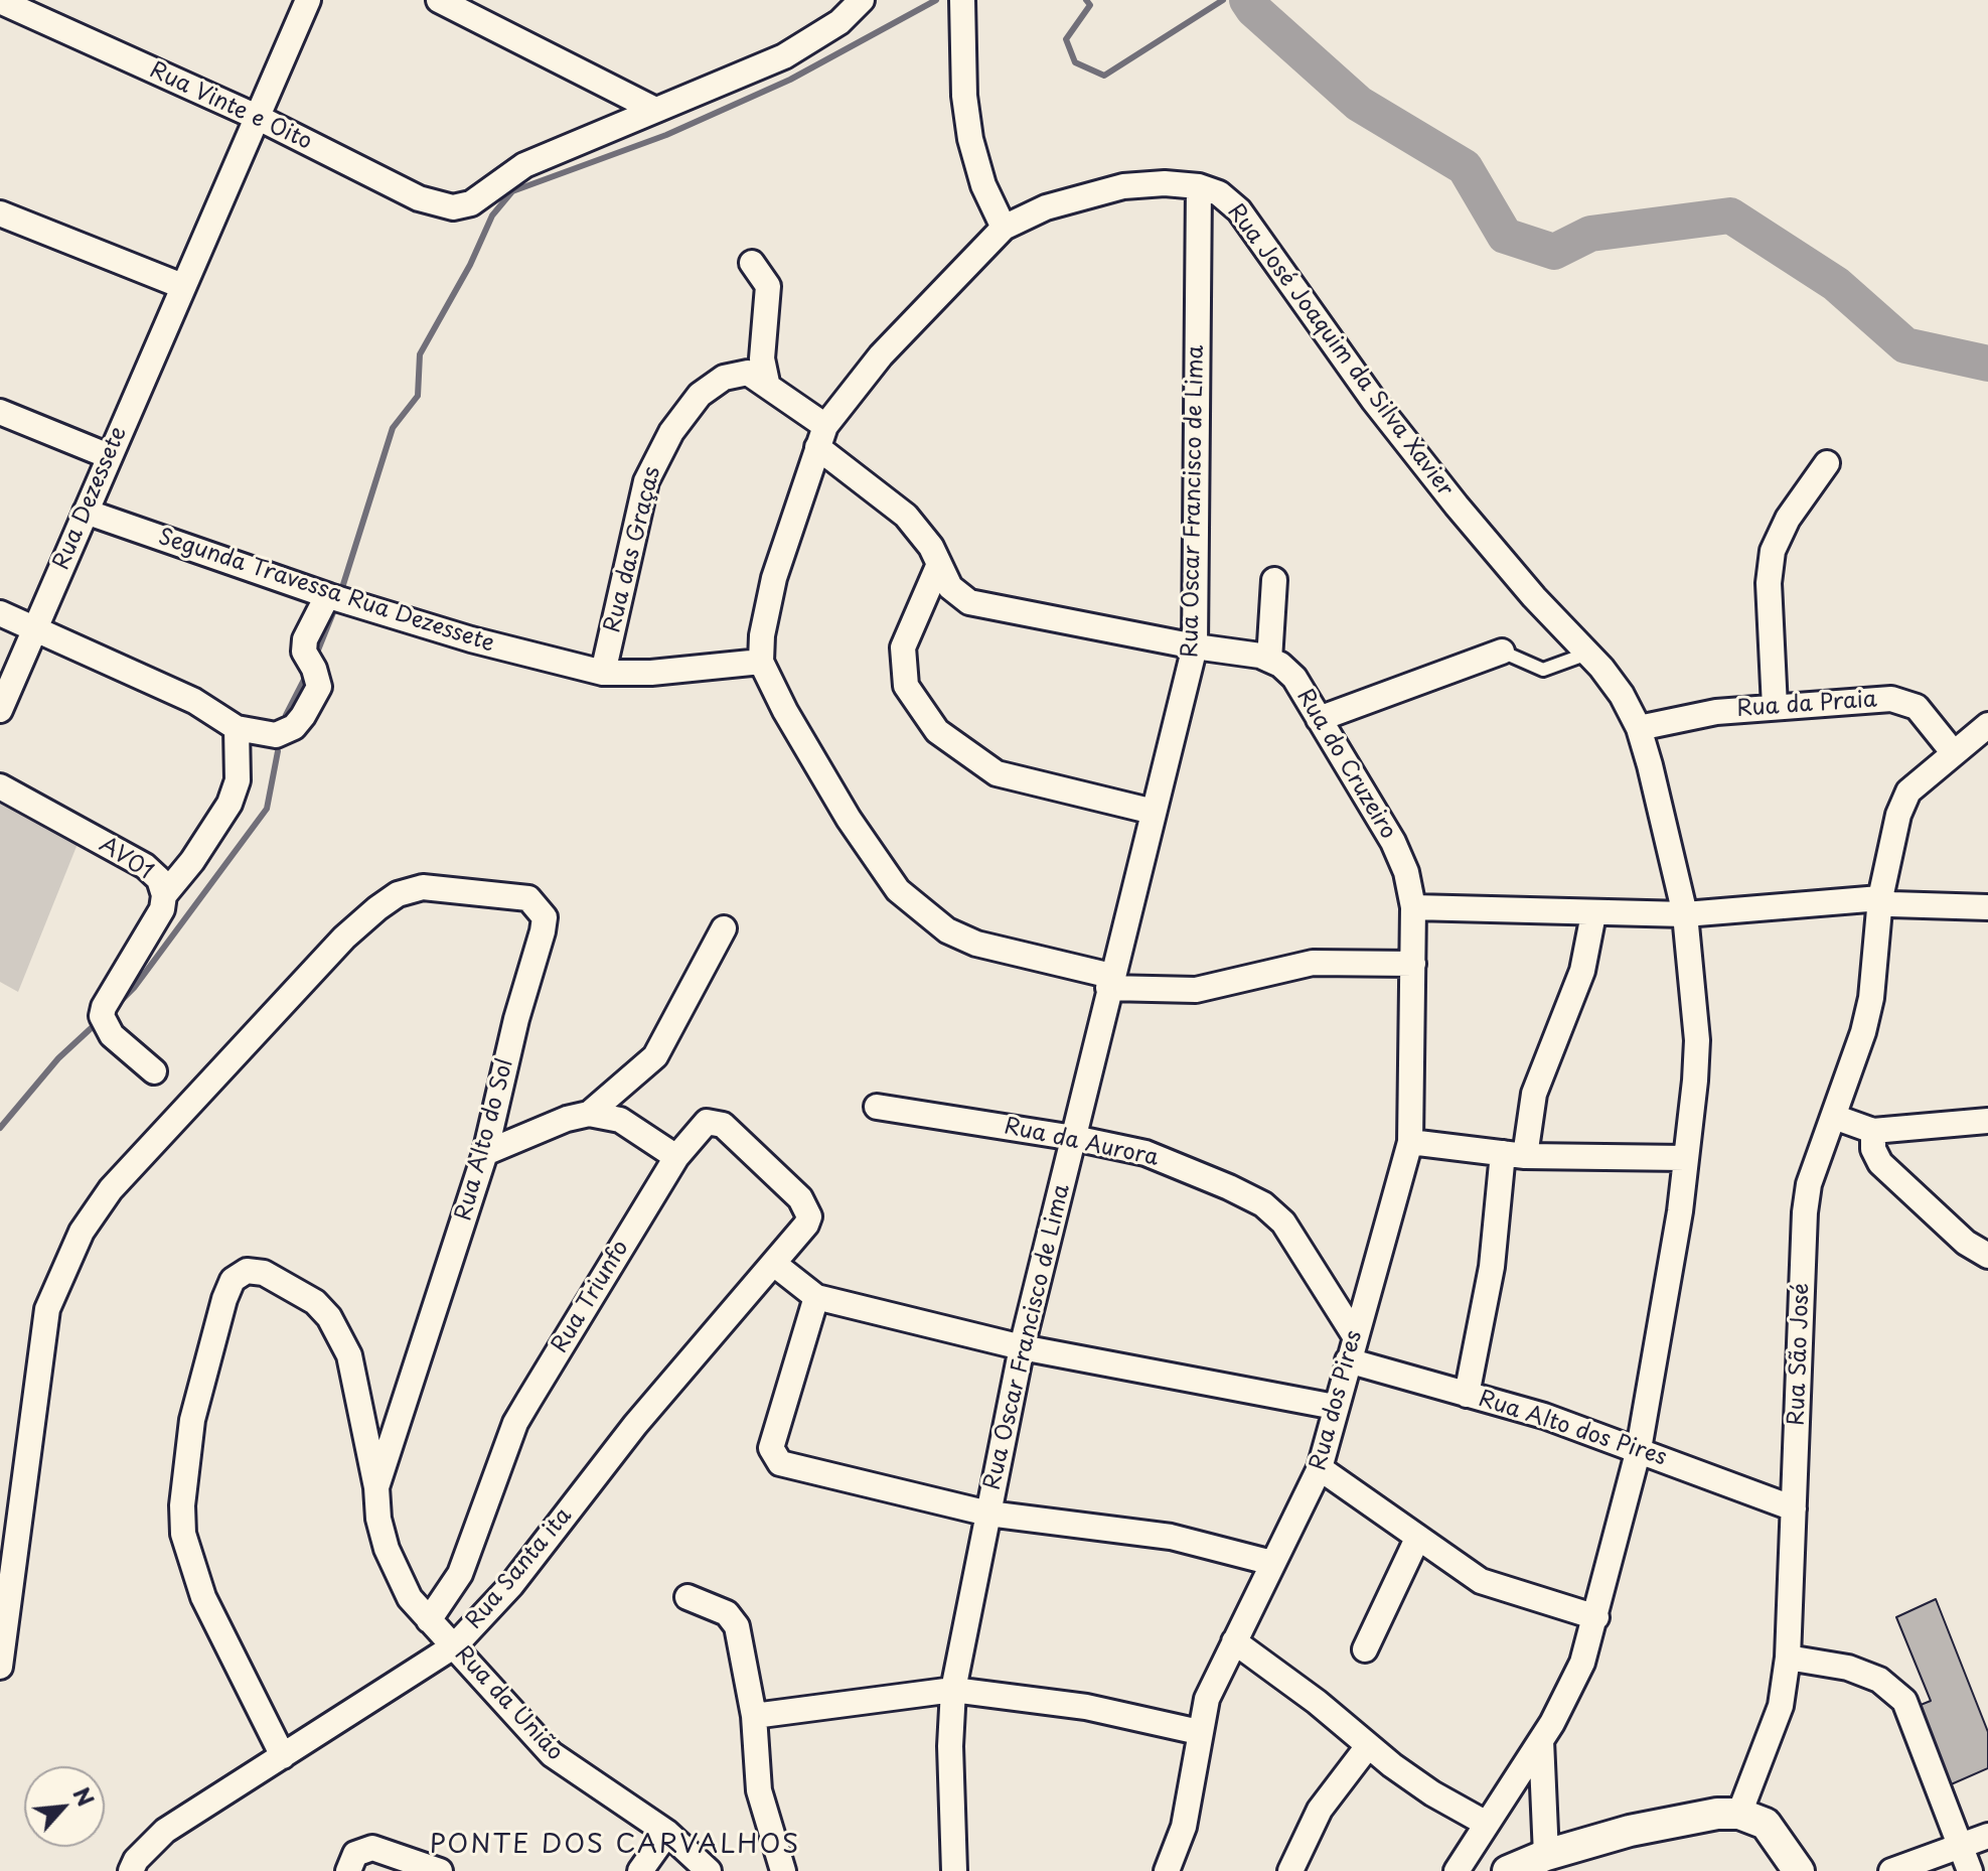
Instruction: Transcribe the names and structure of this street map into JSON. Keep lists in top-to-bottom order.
{
  "streets": {
    "street": [
      "Rua Vinte e Oito",
      "Rua José Joaquim da Silva Xavier",
      "Rua Dezessete",
      "Rua Oscar Francisco de Lima",
      "Rua das Graças",
      "Segunda Travessa Rua Dezessete",
      "Rua da Praia",
      "Rua do Cruzeiro",
      "AV01",
      "Rua Alto do Sol",
      "Rua da Aurora",
      "Rua Triunfo",
      "Rua São José",
      "Rua dos Pires",
      "Rua Alto dos Pires",
      "Rua Santa ita",
      "Rua da União"
    ]
  },
  "crossings": [
    ["Rua Vinte e Oito", "Rua Dezessete"],
    ["Rua José Joaquim da Silva Xavier", "Rua Oscar Francisco de Lima"],
    ["Rua José Joaquim da Silva Xavier", "Rua das Graças"],
    ["Rua José Joaquim da Silva Xavier", "Segunda Travessa Rua Dezessete"],
    ["Rua José Joaquim da Silva Xavier", "Rua da Praia"],
    ["Rua José Joaquim da Silva Xavier", "Rua Alto dos Pires"],
    ["Rua Dezessete", "Segunda Travessa Rua Dezessete"],
    ["Rua Oscar Francisco de Lima", "Rua do Cruzeiro"],
    ["Rua Oscar Francisco de Lima", "Rua da Aurora"],
    ["Rua das Graças", "Segunda Travessa Rua Dezessete"],
    ["Rua das Graças", "Rua do Cruzeiro"],
    ["Rua da Praia", "Rua São José"],
    ["Rua do Cruzeiro", "Rua dos Pires"],
    ["Rua Alto do Sol", "Rua da União"],
    ["Rua da Aurora", "Rua dos Pires"],
    ["Rua Triunfo", "Rua Santa ita"],
    ["Rua Triunfo", "Rua da União"],
    ["Rua São José", "Rua Alto dos Pires"],
    ["Rua dos Pires", "Rua Alto dos Pires"],
    ["Rua Santa ita", "Rua da União"]
  ],
  "districts": ["PONTE DOS CARVALHOS"],
  "north": "top right"
}
